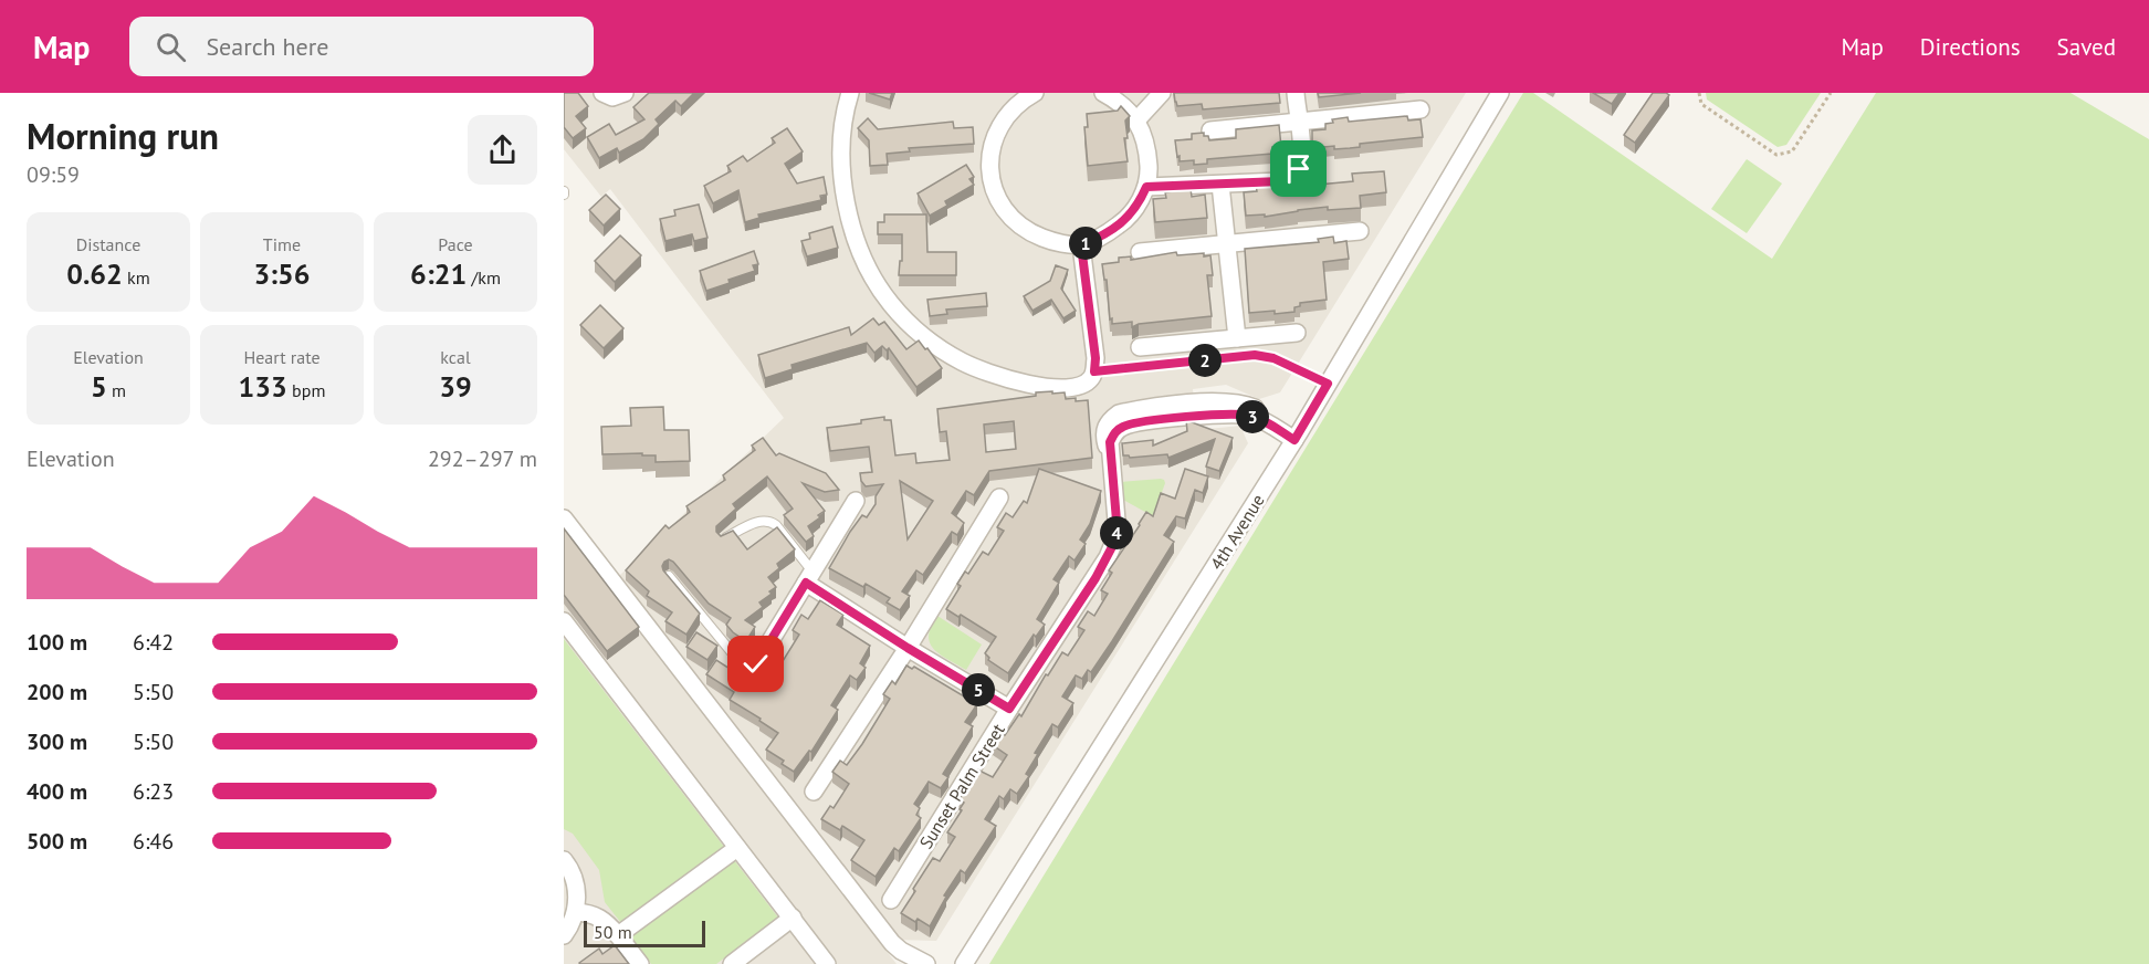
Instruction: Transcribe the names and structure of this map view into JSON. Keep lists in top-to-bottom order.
{
  "streets": {
    "street": ["4th Avenue", "Sunset Palm Street"]
  },
  "crossings": [
    ["4th Avenue", "Sunset Palm Street"]
  ],
  "scale_bar": "50 m",
  "page": {
    "header": "Map",
    "search": "Search here",
    "nav": ["Map", "Directions", "Saved"],
    "heading": ["Morning run", "09:59"],
    "stats": [
      ["Distance", "0.62 km"],
      ["Time", "3:56"],
      ["Pace", "6:21 /km"],
      ["Elevation", "5 m"],
      ["Heart rate", "133 bpm"],
      ["kcal", "39"]
    ],
    "pins": [
      "1",
      "2",
      "3",
      "4",
      "5"
    ],
    "chart": ["Elevation", "292–297 m"],
    "list": [
      {
        "name": "100 m",
        "note": "6:42"
      },
      {
        "name": "200 m",
        "note": "5:50"
      },
      {
        "name": "300 m",
        "note": "5:50"
      },
      {
        "name": "400 m",
        "note": "6:23"
      },
      {
        "name": "500 m",
        "note": "6:46"
      }
    ],
    "scale": "50 m"
  }
}
